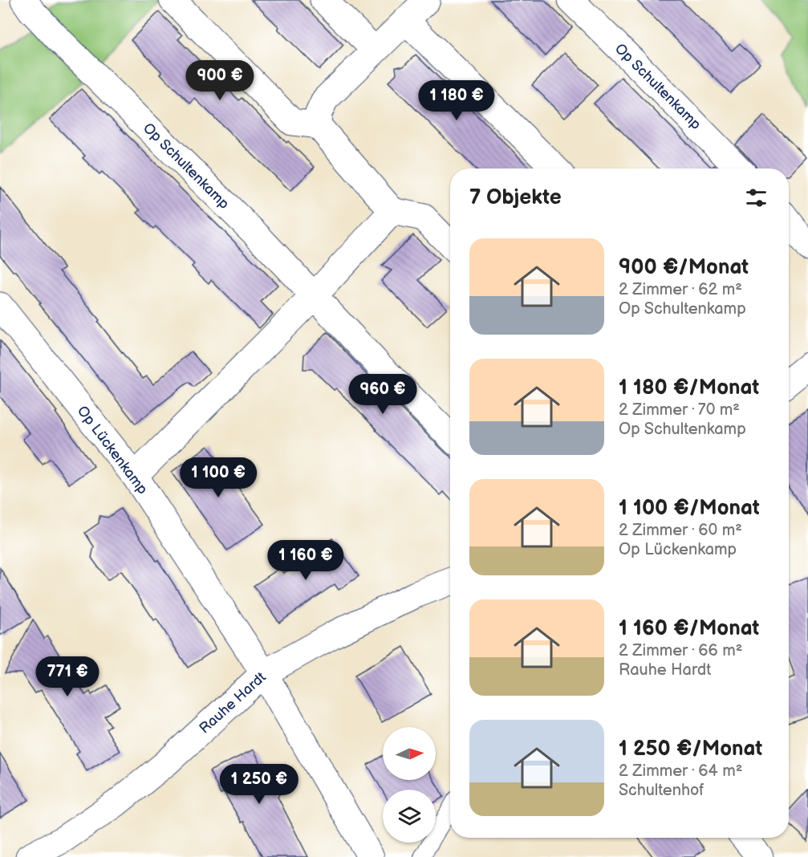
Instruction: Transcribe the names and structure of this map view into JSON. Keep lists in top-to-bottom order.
{
  "streets": {
    "street": ["Op Schultenkamp", "Op Lückenkamp", "Rauhe Hardt"]
  },
  "crossings": [
    ["Op Lückenkamp", "Rauhe Hardt"]
  ],
  "north": "right",
  "page": {
    "price": [
      "900 €",
      "1 180 €",
      "960 €",
      "1 100 €",
      "1 160 €",
      "771 €",
      "1 250 €"
    ],
    "heading": "7 Objekte",
    "list": [
      {
        "name": "900 €/Monat",
        "note": "2 Zimmer · 62 m² · Op Schultenkamp"
      },
      {
        "name": "1 180 €/Monat",
        "note": "2 Zimmer · 70 m² · Op Schultenkamp"
      },
      {
        "name": "1 100 €/Monat",
        "note": "2 Zimmer · 60 m² · Op Lückenkamp"
      },
      {
        "name": "1 160 €/Monat",
        "note": "2 Zimmer · 66 m² · Rauhe Hardt"
      },
      {
        "name": "1 250 €/Monat",
        "note": "2 Zimmer · 64 m² · Schultenhof"
      }
    ]
  }
}
